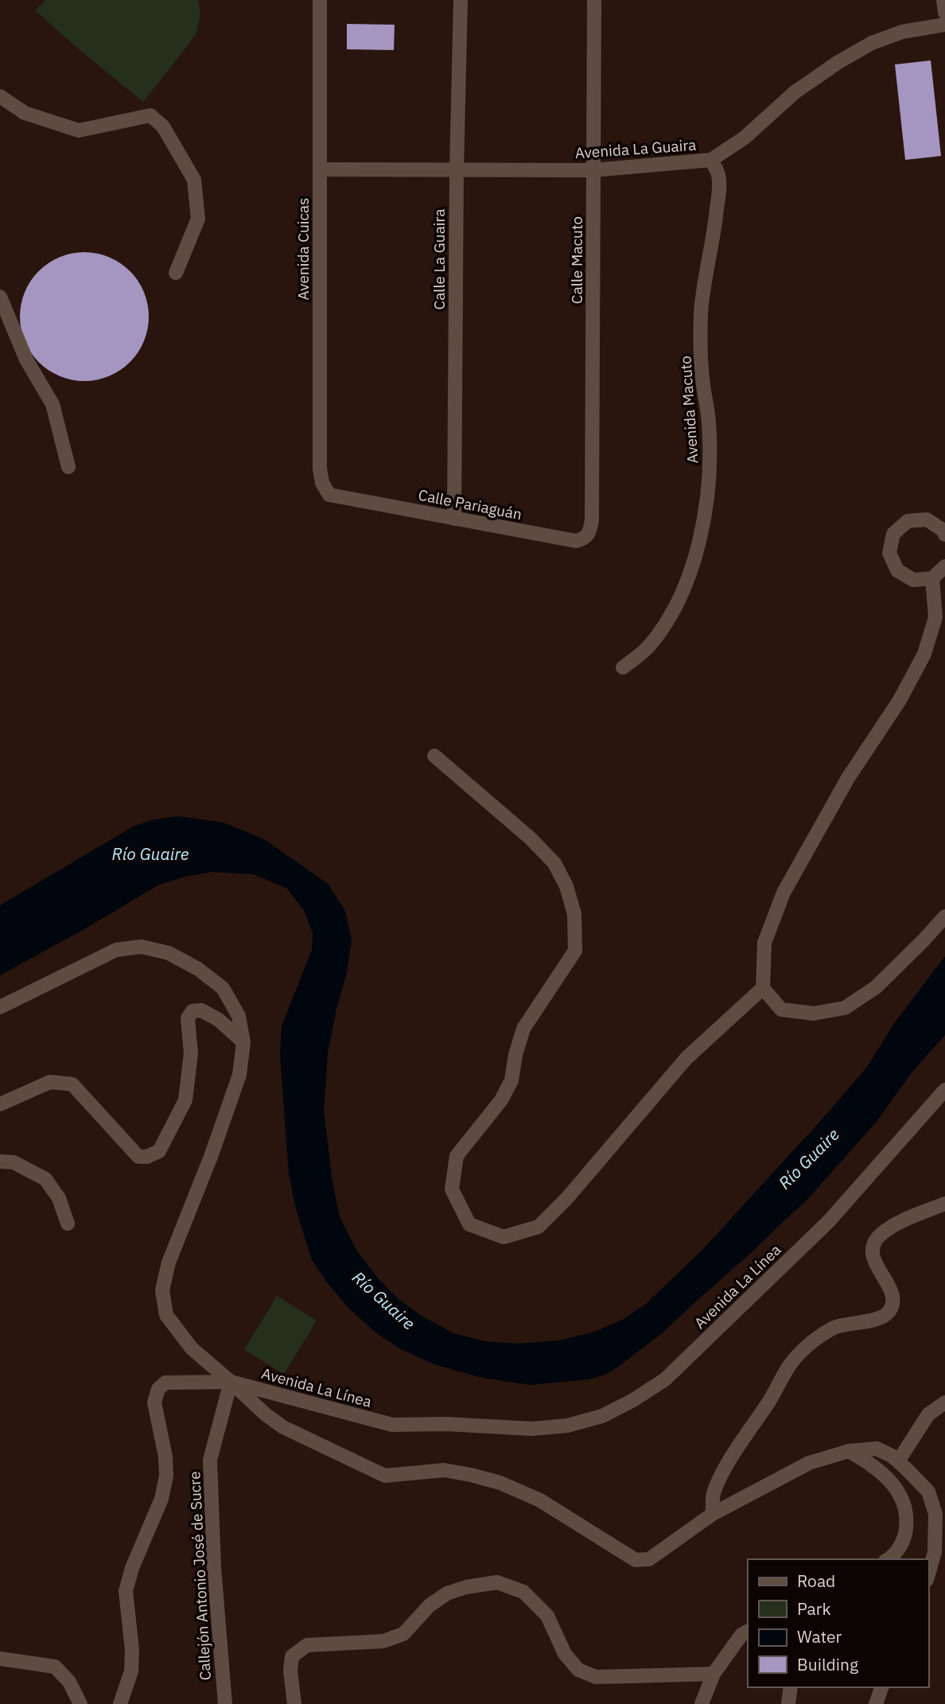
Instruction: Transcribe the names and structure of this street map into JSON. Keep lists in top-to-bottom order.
{
  "streets": {
    "street": [
      "Avenida La Guaira",
      "Avenida Cuicas",
      "Calle La Guaira",
      "Calle Macuto",
      "Avenida Macuto",
      "Calle Pariaguán",
      "Avenida La Línea",
      "Callejón Antonio José de Sucre"
    ]
  },
  "crossings": [
    ["Avenida La Guaira", "Avenida Cuicas"],
    ["Avenida La Guaira", "Calle La Guaira"],
    ["Avenida La Guaira", "Calle Macuto"],
    ["Avenida La Guaira", "Avenida Macuto"],
    ["Avenida Cuicas", "Calle Pariaguán"],
    ["Calle La Guaira", "Calle Pariaguán"],
    ["Calle Macuto", "Calle Pariaguán"],
    ["Avenida La Línea", "Callejón Antonio José de Sucre"]
  ],
  "water": ["Río Guaire"],
  "legend": [
    "Road",
    "Park",
    "Water",
    "Building"
  ]
}
